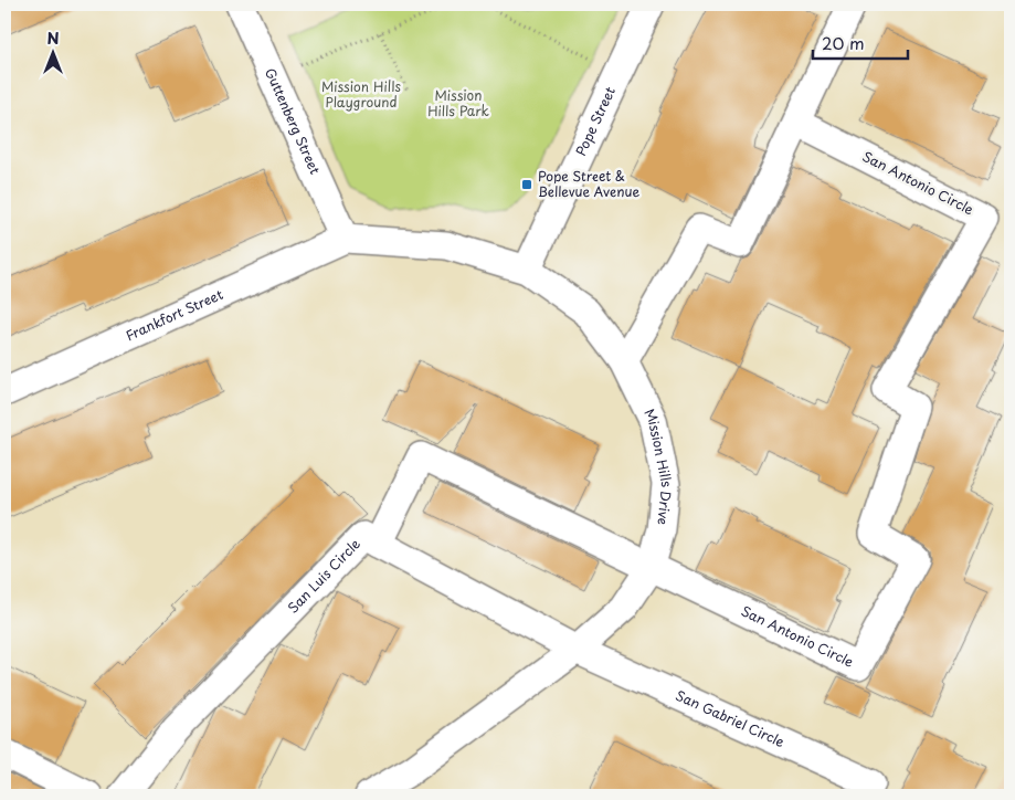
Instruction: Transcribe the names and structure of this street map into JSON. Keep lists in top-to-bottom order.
{
  "streets": {
    "street": [
      "Guttenberg Street",
      "Pope Street",
      "San Antonio Circle",
      "Frankfort Street",
      "Mission Hills Drive",
      "San Luis Circle",
      "San Gabriel Circle"
    ]
  },
  "crossings": [
    ["Guttenberg Street", "Frankfort Street"],
    ["Guttenberg Street", "Mission Hills Drive"],
    ["Pope Street", "Mission Hills Drive"],
    ["San Antonio Circle", "Mission Hills Drive"],
    ["San Antonio Circle", "San Luis Circle"],
    ["Frankfort Street", "Mission Hills Drive"],
    ["Mission Hills Drive", "San Luis Circle"],
    ["Mission Hills Drive", "San Gabriel Circle"],
    ["San Luis Circle", "San Gabriel Circle"]
  ],
  "parks": ["Mission Hills Playground", "Mission Hills Park"],
  "places": {
    "transit": ["Pope Street & Bellevue Avenue"]
  },
  "scale_bar": "20 m",
  "north": "top"
}
